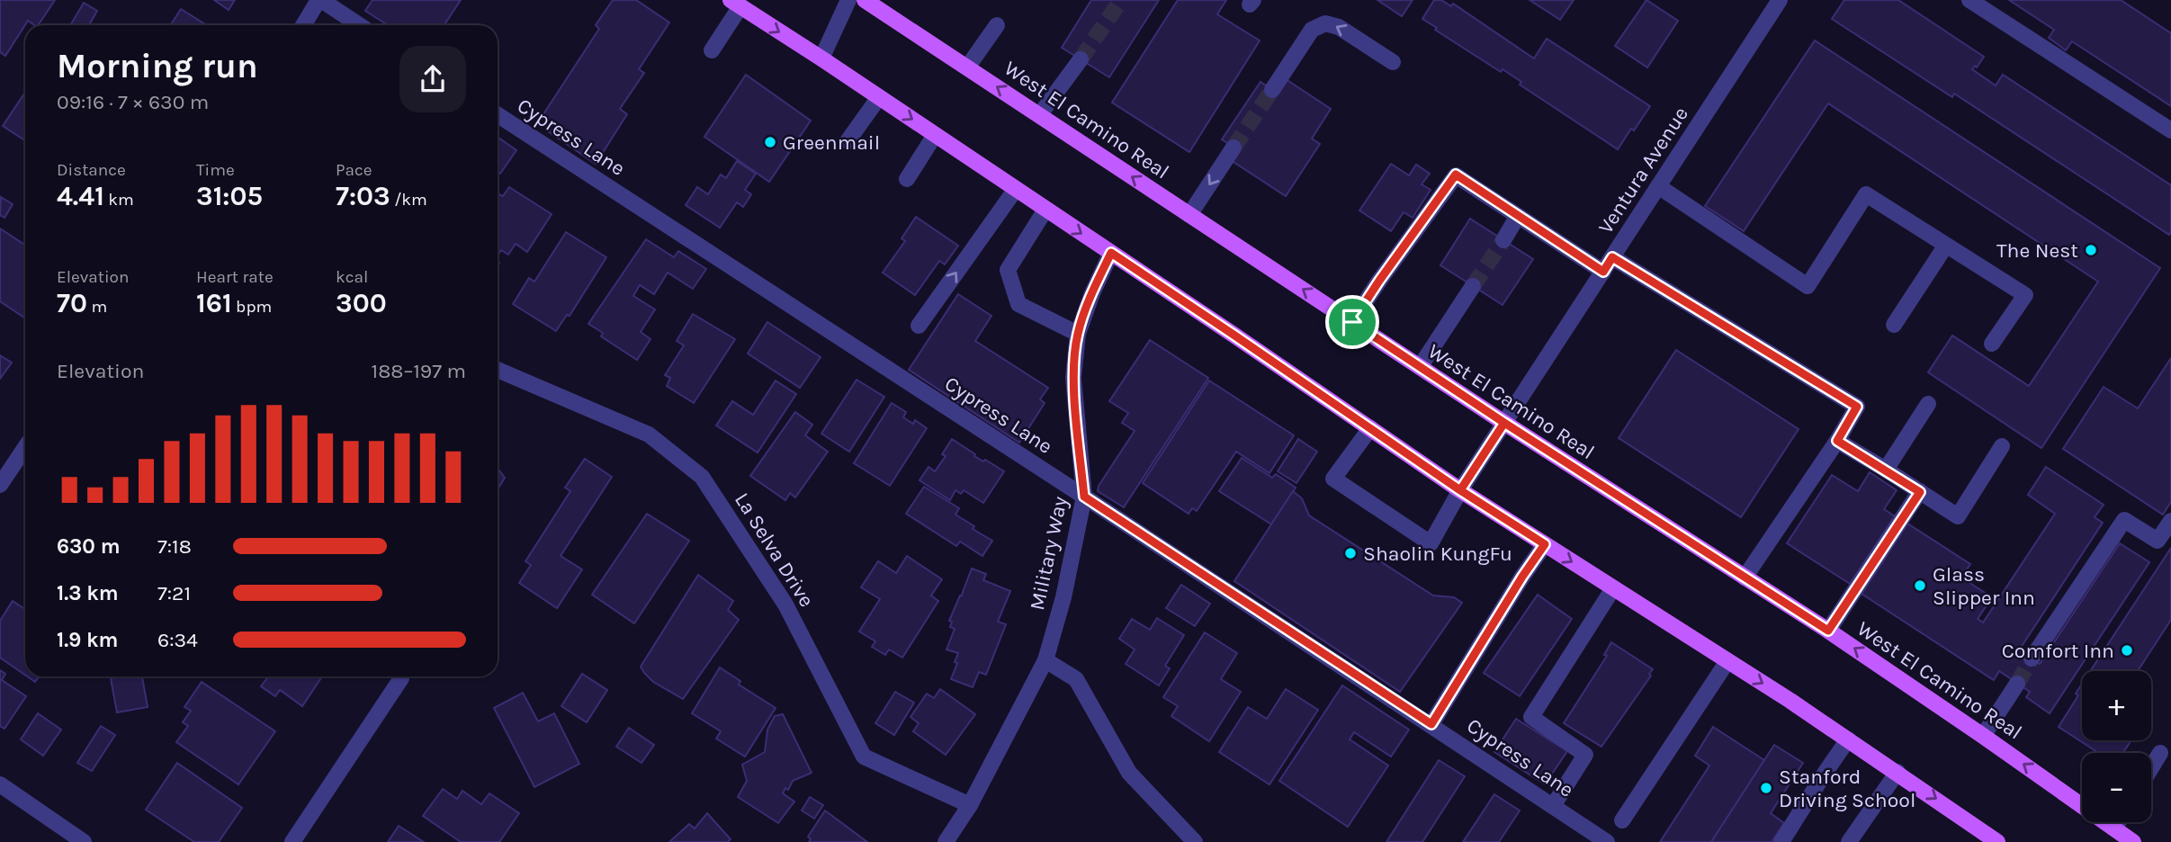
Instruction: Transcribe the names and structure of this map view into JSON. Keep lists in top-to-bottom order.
{
  "streets": {
    "main road": ["West El Camino Real"],
    "street": [
      "Cypress Lane",
      "Ventura Avenue",
      "La Selva Drive",
      "Military Way"
    ]
  },
  "crossings": [
    ["West El Camino Real", "Ventura Avenue"],
    ["Cypress Lane", "Military Way"],
    ["La Selva Drive", "Military Way"]
  ],
  "places": [
    "Greenmail",
    "The Nest",
    "Shaolin KungFu",
    "Glass Slipper Inn",
    "Comfort Inn",
    "Stanford Driving School"
  ],
  "page": {
    "heading": ["Morning run", "09:16 · 7 × 630 m"],
    "stats": [
      ["Distance", "4.41 km"],
      ["Time", "31:05"],
      ["Pace", "7:03 /km"],
      ["Elevation", "70 m"],
      ["Heart rate", "161 bpm"],
      ["kcal", "300"]
    ],
    "chart": ["Elevation", "188–197 m"],
    "list": [
      {
        "name": "630 m",
        "note": "7:18"
      },
      {
        "name": "1.3 km",
        "note": "7:21"
      },
      {
        "name": "1.9 km",
        "note": "6:34"
      }
    ],
    "map_buttons": ["+", "−"]
  }
}
